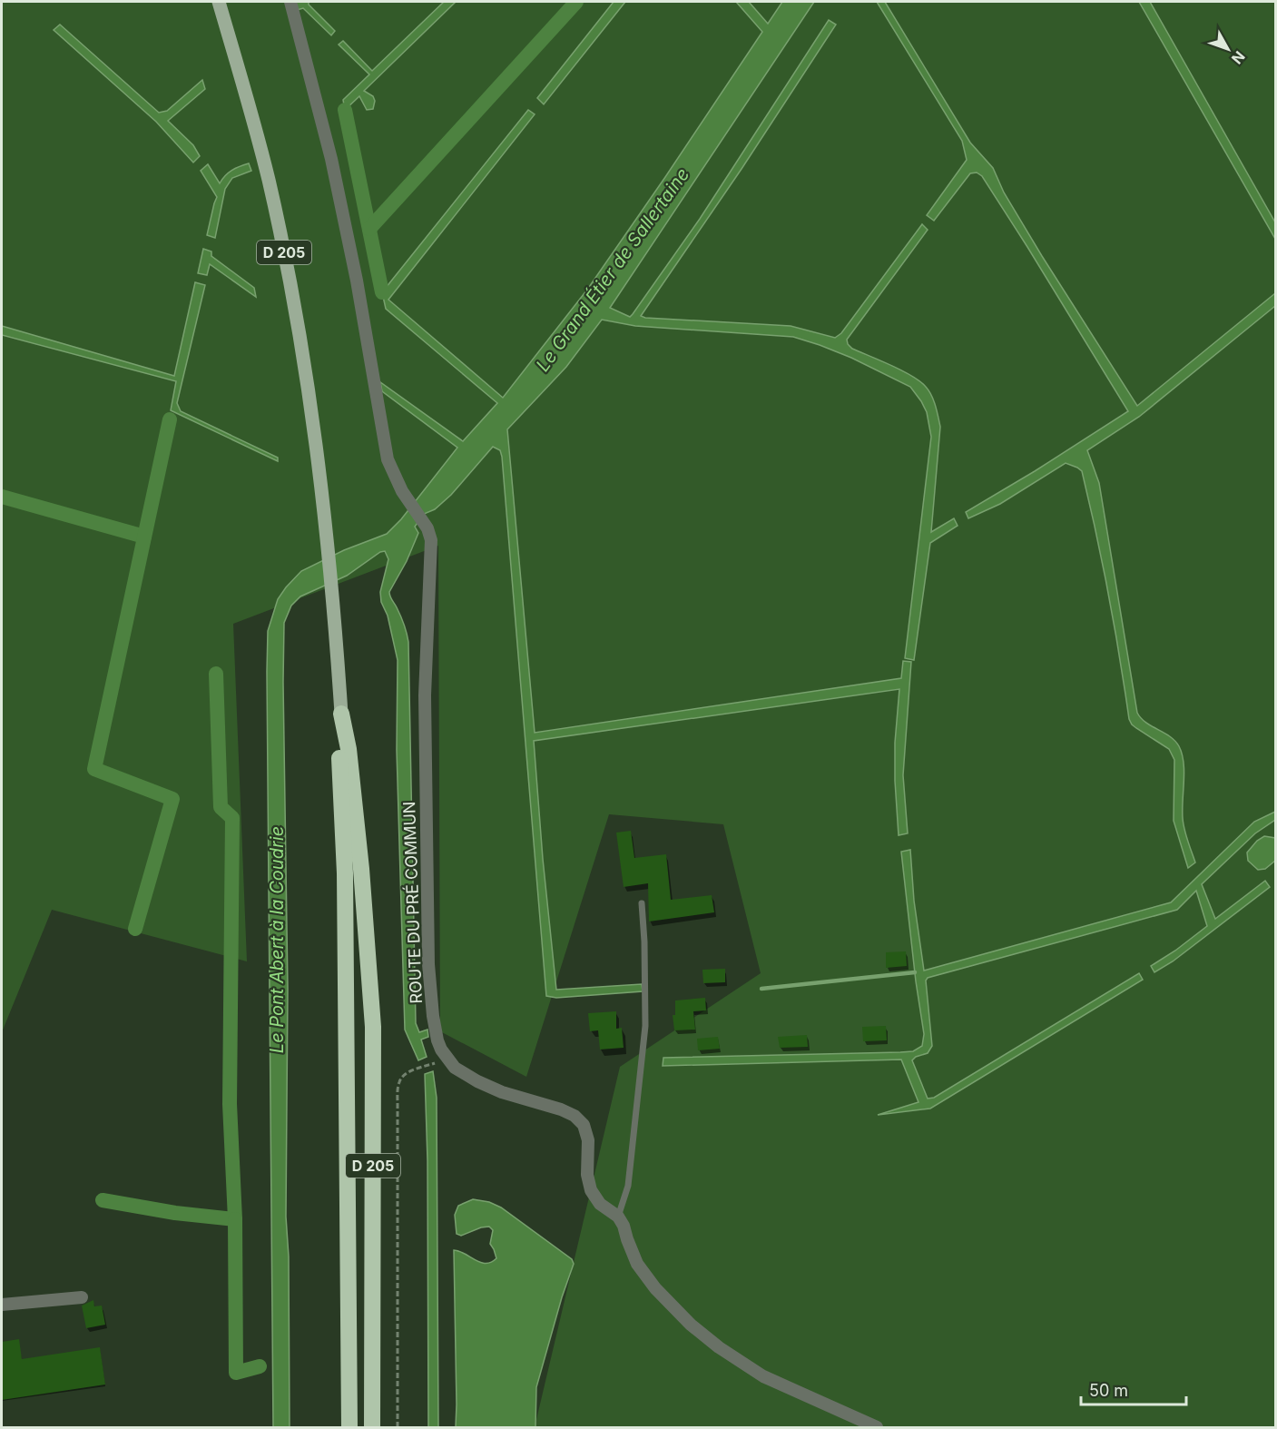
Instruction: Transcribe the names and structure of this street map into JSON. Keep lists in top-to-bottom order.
{
  "streets": {
    "highway": ["D 205"],
    "street": ["ROUTE DU PRÉ COMMUN"]
  },
  "water": ["Le Grand Étier de Sallertaine", "Le Pont Abert à la Coudrie"],
  "scale_bar": "50 m",
  "north": "bottom right"
}
